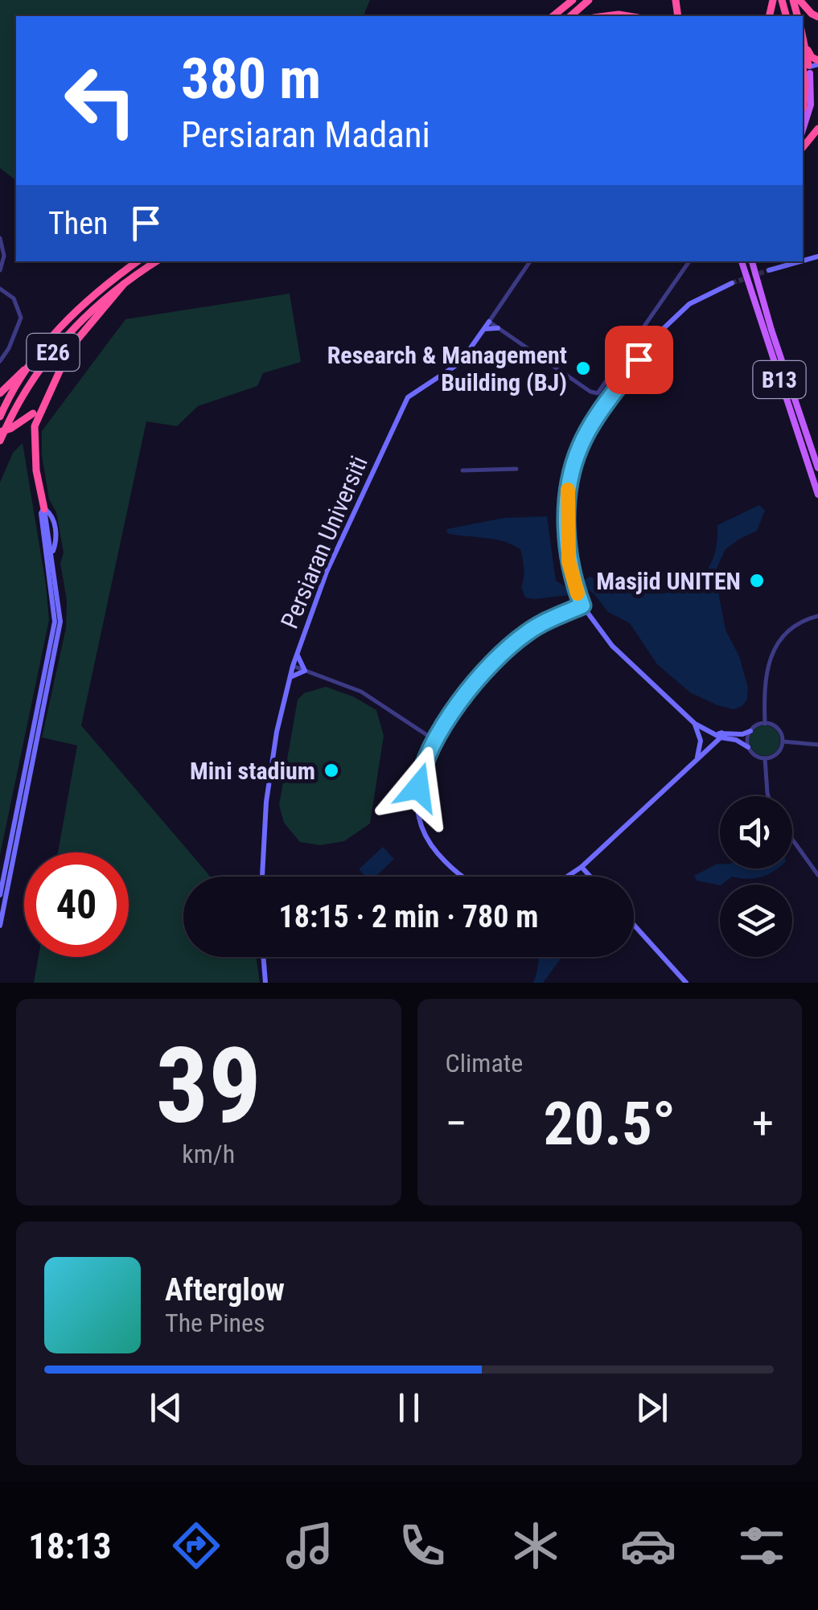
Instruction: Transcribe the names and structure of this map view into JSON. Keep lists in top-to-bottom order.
{
  "streets": {
    "highway": ["E26"],
    "main road": ["B13"],
    "street": ["Persiaran Universiti"]
  },
  "places": ["Research & Management Building (BJ)", "Masjid UNITEN", "Mini stadium"],
  "page": {
    "turn": ["380 m", "Persiaran Madani"],
    "then": "Then",
    "limit": "40",
    "trip": "18:15 · 2 min · 780 m",
    "tile": [
      ["39", "km/h"],
      "Climate"
    ],
    "heat": ["−", "20.5°", "+"],
    "song": ["Afterglow", "The Pines"],
    "tabs": "18:13"
  }
}
